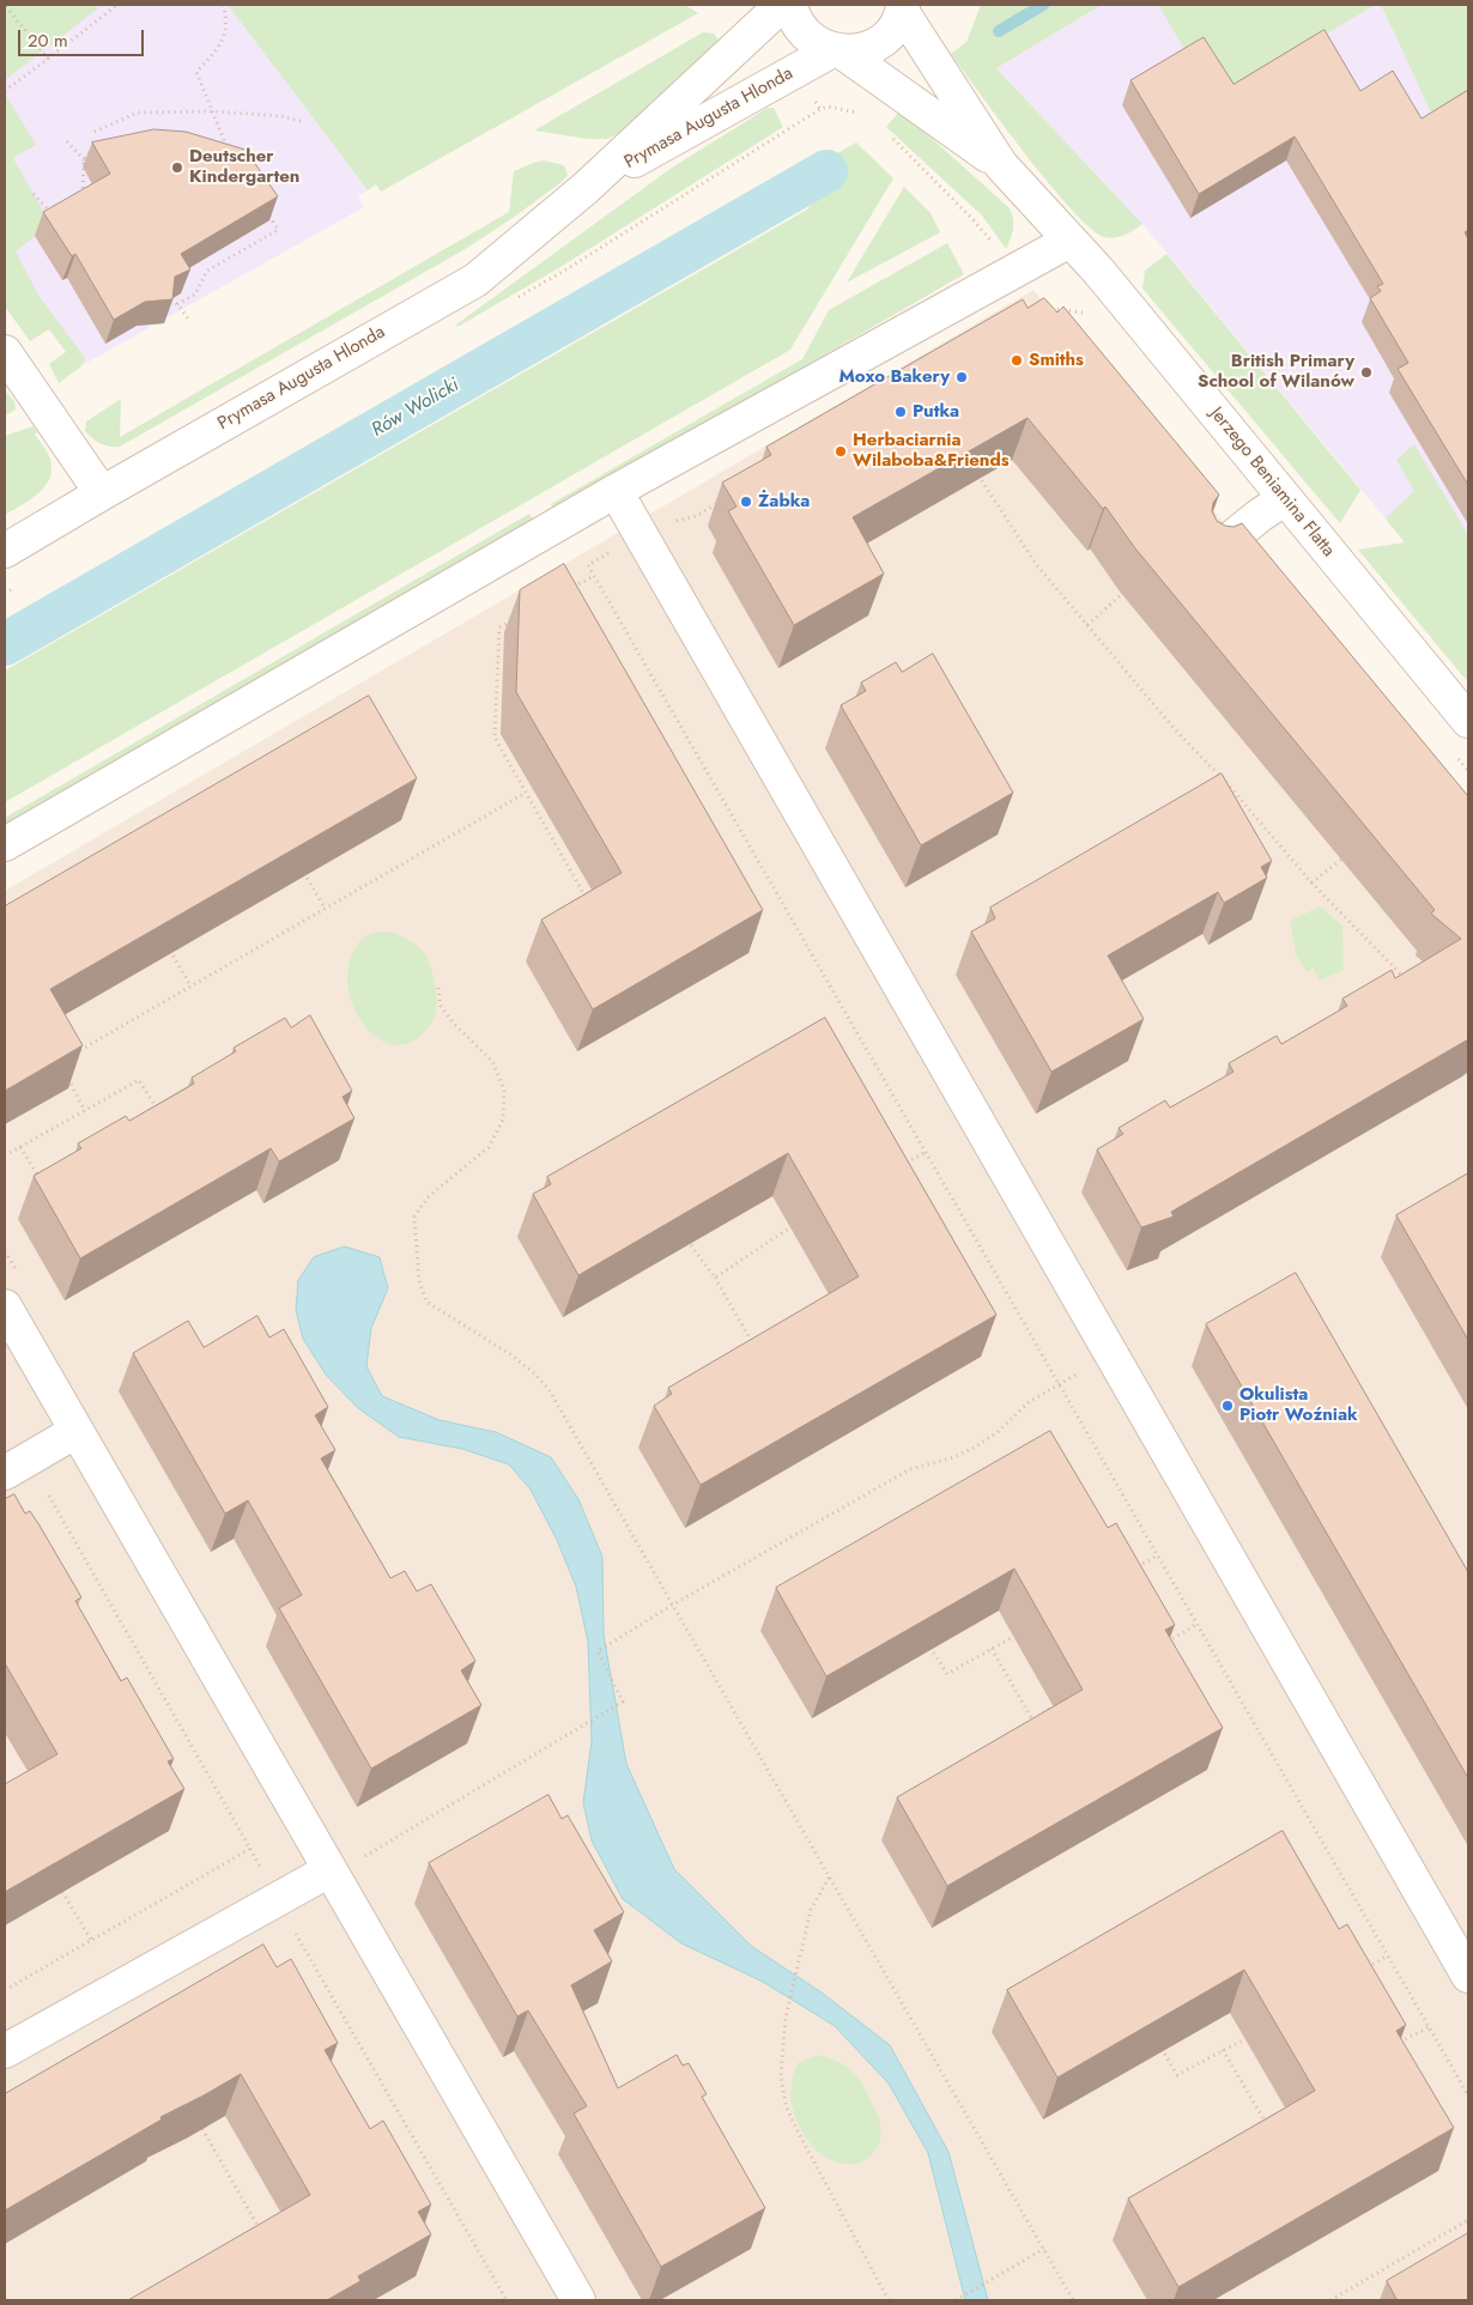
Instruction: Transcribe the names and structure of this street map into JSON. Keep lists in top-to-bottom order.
{
  "streets": {
    "street": ["Prymasa Augusta Hlonda", "Jerzego Beniamina Flatta"]
  },
  "crossings": [
    ["Prymasa Augusta Hlonda", "Jerzego Beniamina Flatta"]
  ],
  "water": ["Rów Wolicki"],
  "places": [
    "Deutscher Kindergarten",
    "Smiths",
    "British Primary School of Wilanów",
    "Moxo Bakery",
    "Putka",
    "Herbaciarnia Wilaboba&Friends",
    "Żabka",
    "Okulista Piotr Woźniak"
  ],
  "scale_bar": "20 m"
}
